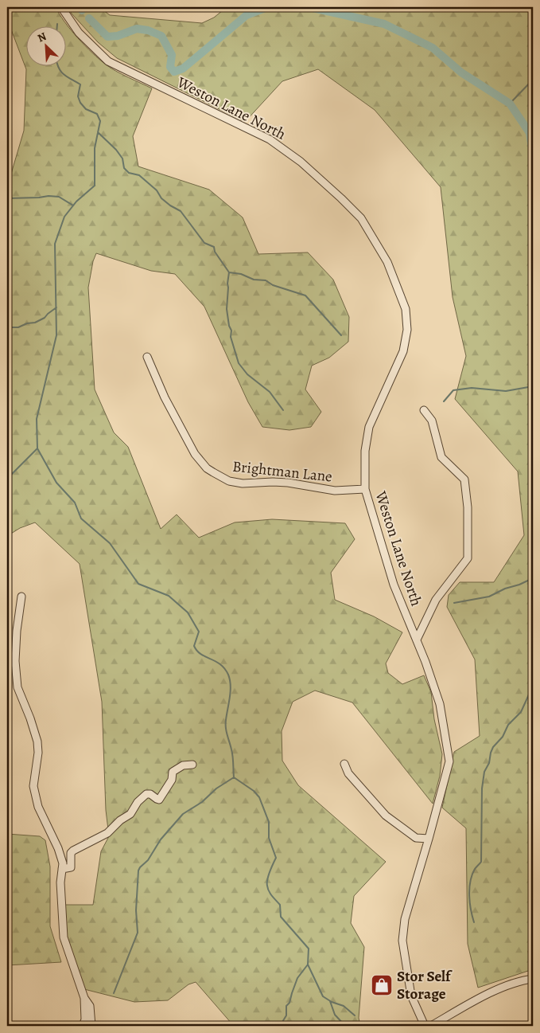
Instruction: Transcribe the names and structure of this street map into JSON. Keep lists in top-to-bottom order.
{
  "streets": {
    "street": ["Weston Lane North", "Brightman Lane"]
  },
  "crossings": [
    ["Weston Lane North", "Brightman Lane"]
  ],
  "places": {
    "shop": ["Stor Self Storage"]
  },
  "north": "top left"
}
